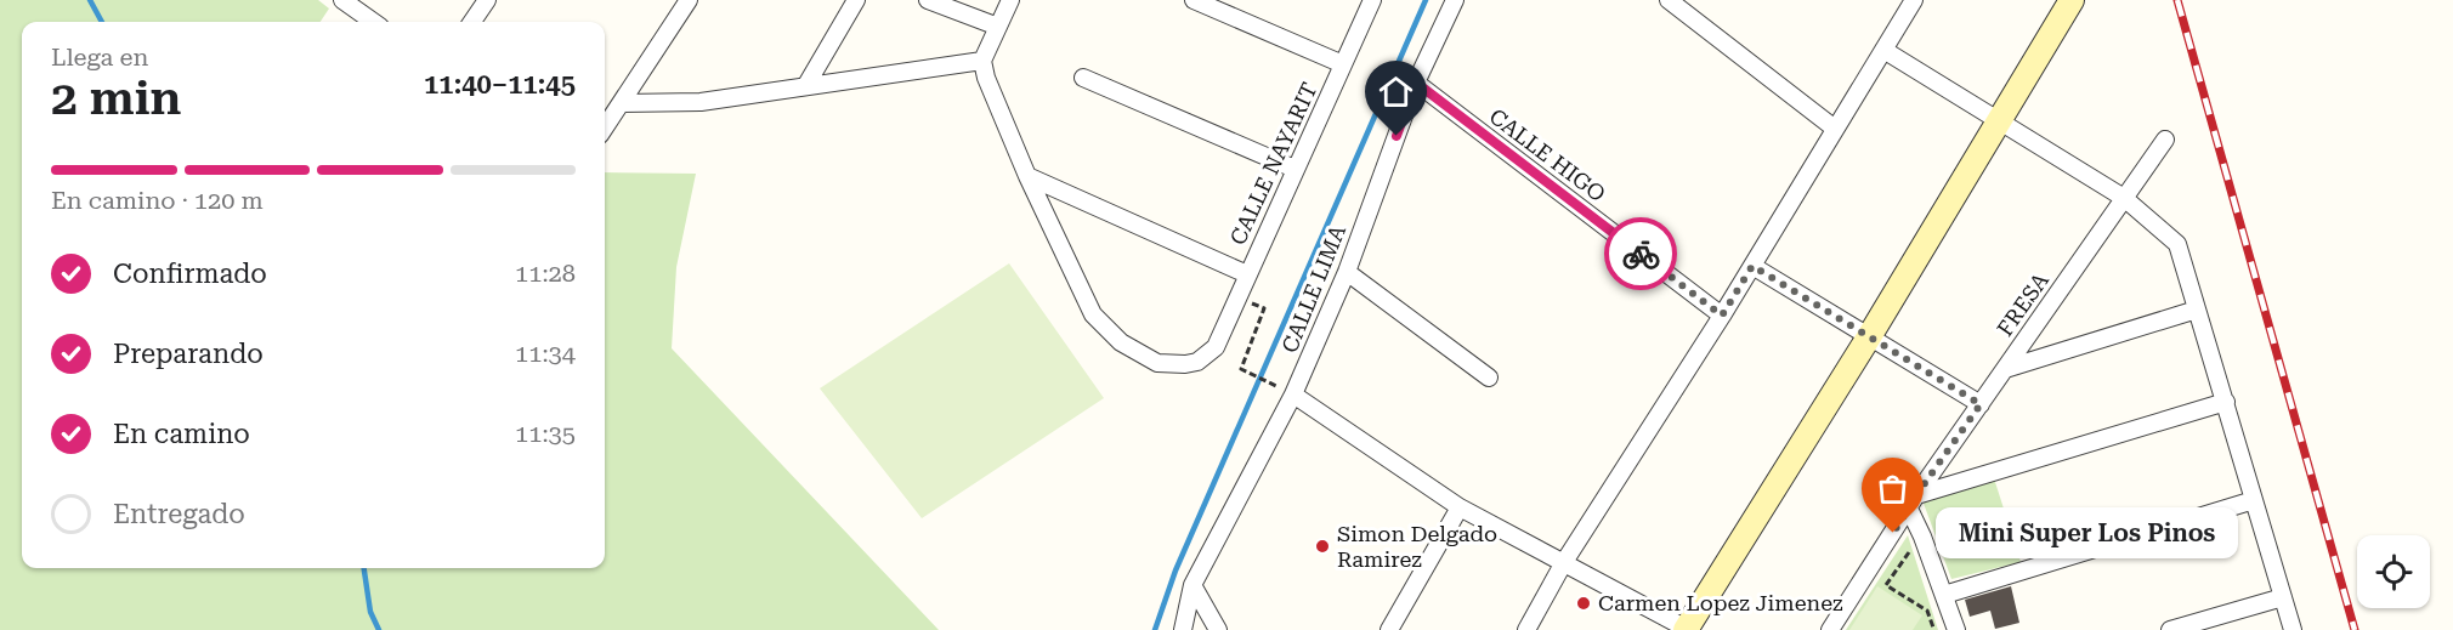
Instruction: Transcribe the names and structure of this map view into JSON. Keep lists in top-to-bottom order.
{
  "streets": {
    "street": [
      "CALLE HIGO",
      "CALLE NAYARIT",
      "CALLE LIMA",
      "FRESA"
    ]
  },
  "crossings": [
    ["CALLE HIGO", "CALLE LIMA"]
  ],
  "places": ["Mini Super Los Pinos", "Simon Delgado Ramirez", "Carmen Lopez Jimenez"],
  "page": {
    "heading": ["2 min", "Llega en", "11:40–11:45"],
    "bar": "En camino · 120 m",
    "list": [
      ["Confirmado", "11:28"],
      ["Preparando", "11:34"],
      ["En camino", "11:35"],
      "Entregado"
    ],
    "bubble": "Mini Super Los Pinos"
  }
}
